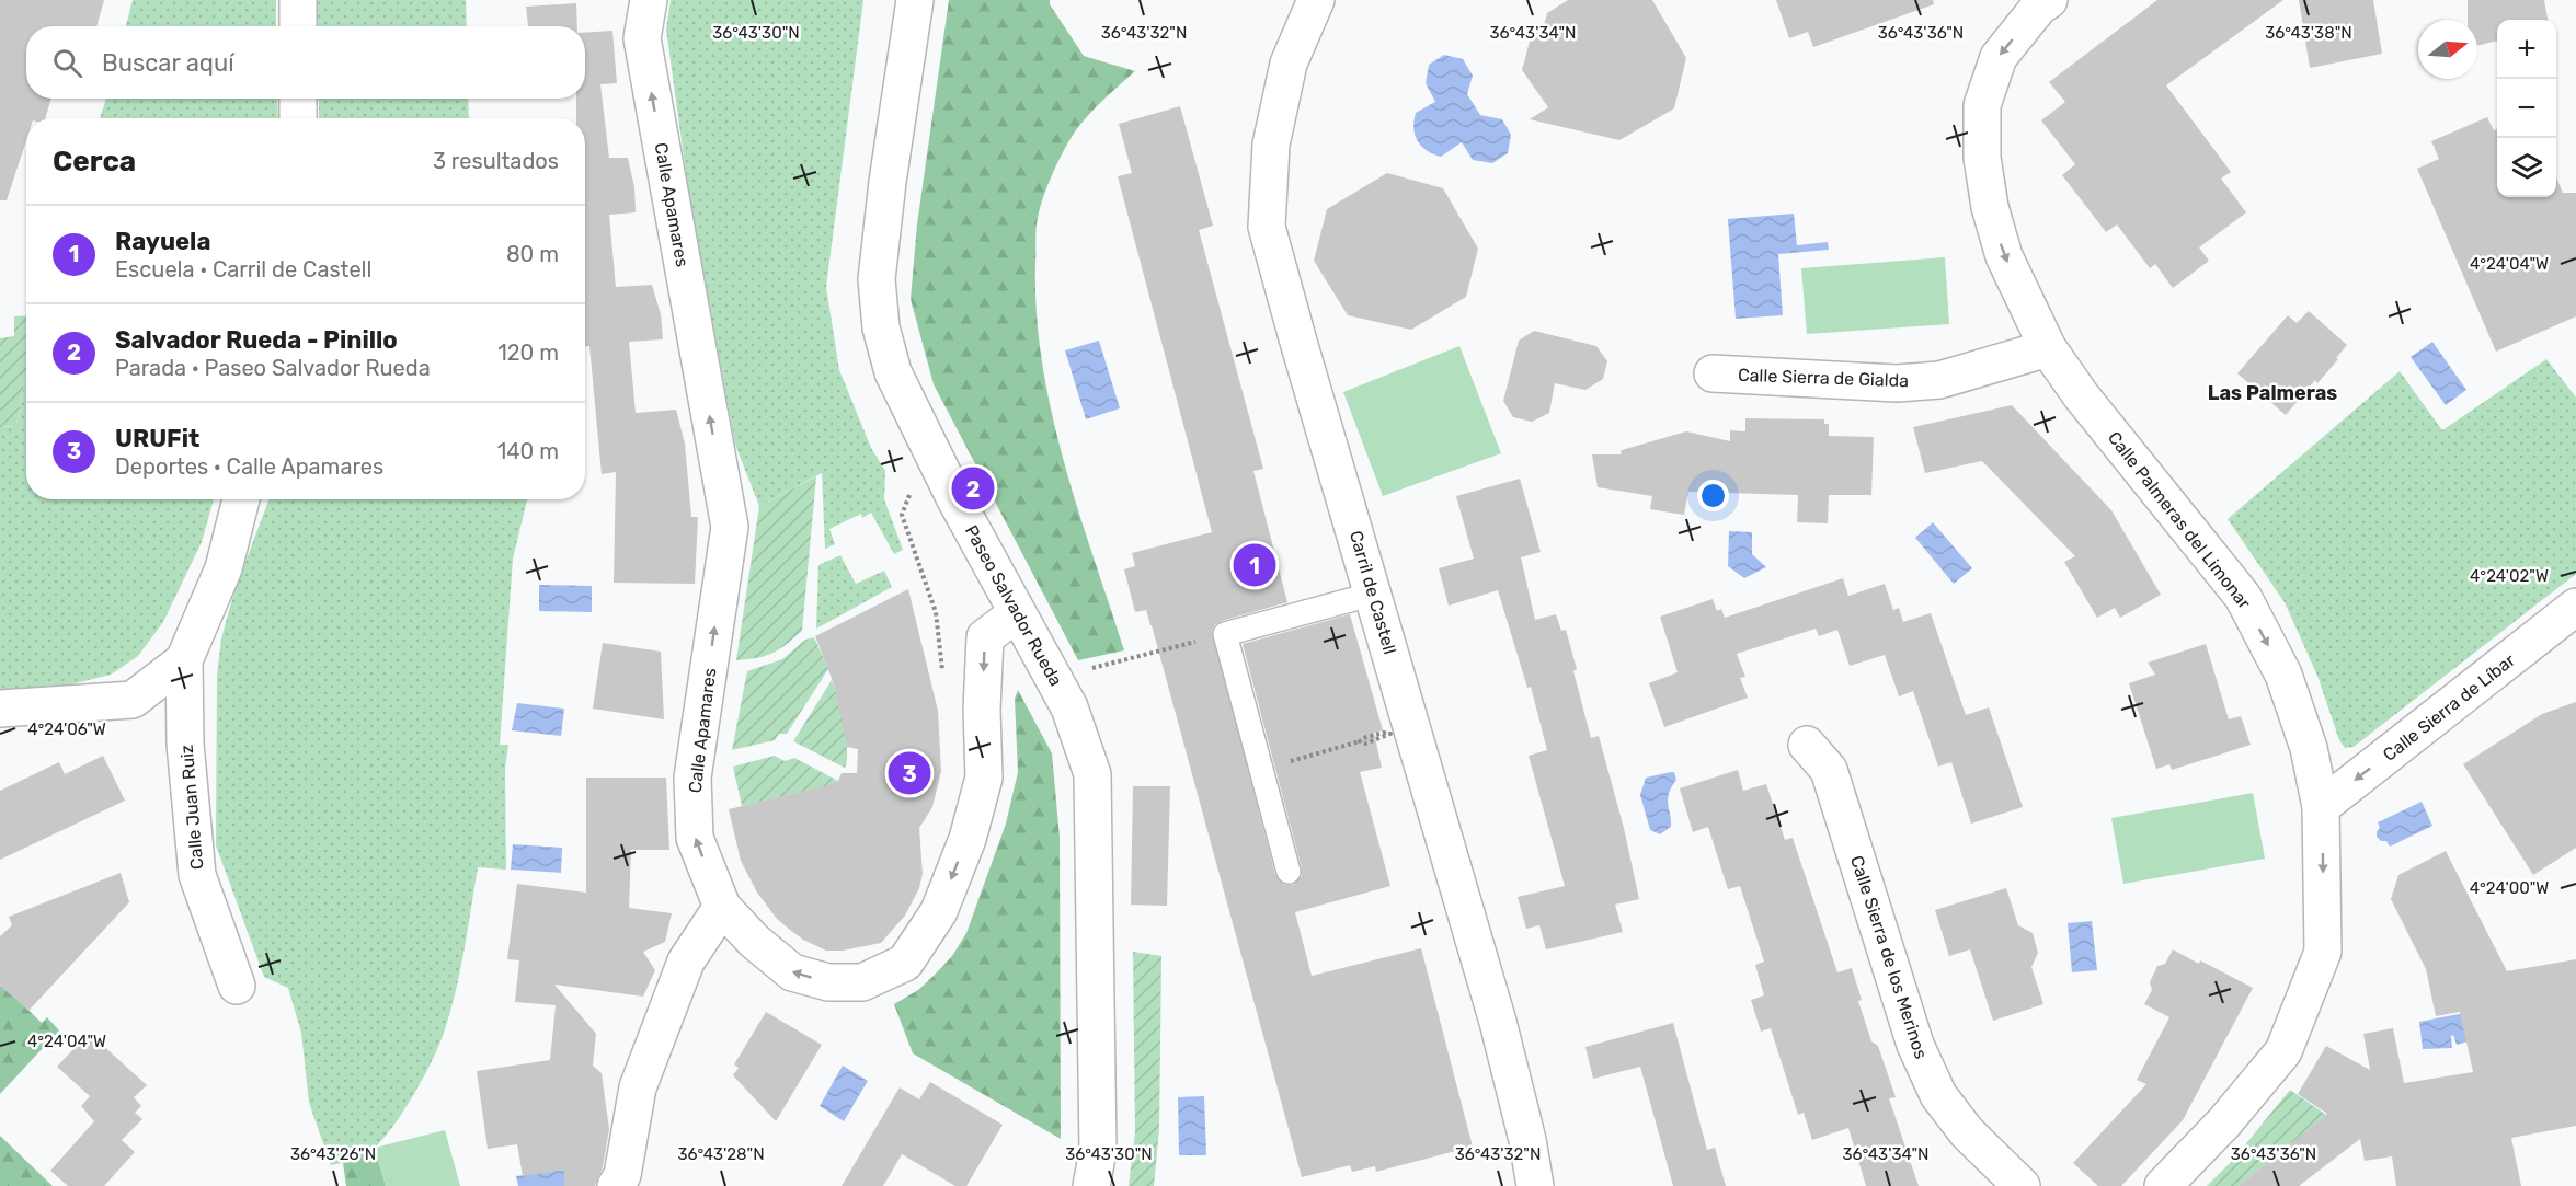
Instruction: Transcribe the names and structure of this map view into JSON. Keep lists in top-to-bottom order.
{
  "streets": {
    "street": [
      "Calle Apamares",
      "Calle Sierra de Gialda",
      "Calle Palmeras del Limonar",
      "Carril de Castell",
      "Paseo Salvador Rueda",
      "Calle Sierra de Líbar",
      "Calle Juan Ruiz",
      "Calle Sierra de los Merinos"
    ]
  },
  "crossings": [
    ["Calle Apamares", "Paseo Salvador Rueda"],
    ["Calle Sierra de Gialda", "Calle Palmeras del Limonar"],
    ["Calle Palmeras del Limonar", "Calle Sierra de Líbar"]
  ],
  "one_way": ["Calle Palmeras del Limonar", "Calle Sierra de Líbar"],
  "districts": ["Las Palmeras"],
  "north": "right",
  "page": {
    "map_buttons": ["+", "−"],
    "search": "Buscar aquí",
    "heading": ["Cerca", "3 resultados"],
    "list": [
      {
        "mark": "1",
        "name": "Rayuela",
        "note": "Escuela · Carril de Castell",
        "value": "80 m"
      },
      {
        "mark": "2",
        "name": "Salvador Rueda - Pinillo",
        "note": "Parada · Paseo Salvador Rueda",
        "value": "120 m"
      },
      {
        "mark": "3",
        "name": "URUFit",
        "note": "Deportes · Calle Apamares",
        "value": "140 m"
      }
    ],
    "pins": ["2", "1", "3"]
  },
  "coordinates": [
    "36°43'30\"N",
    "36°43'32\"N",
    "36°43'34\"N",
    "36°43'36\"N",
    "36°43'38\"N",
    "4°24'04\"W",
    "4°24'02\"W",
    "4°24'06\"W",
    "4°24'00\"W",
    "36°43'26\"N",
    "36°43'28\"N"
  ]
}
